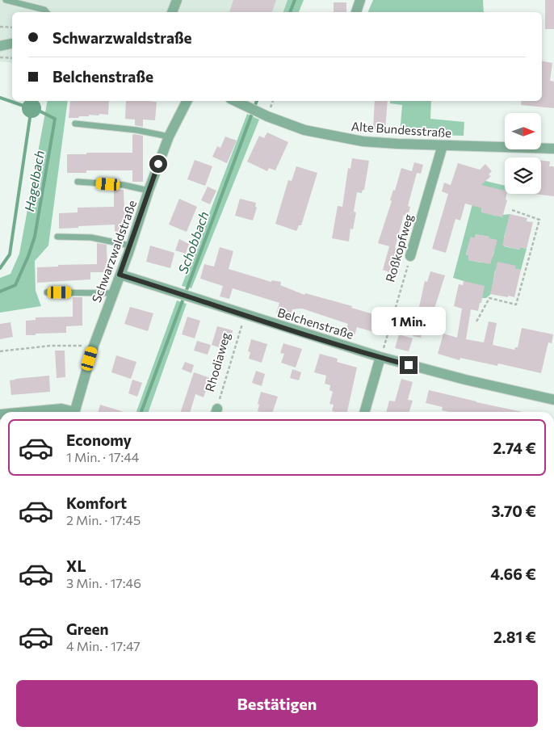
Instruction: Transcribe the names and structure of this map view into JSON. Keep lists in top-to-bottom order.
{
  "streets": {
    "street": [
      "Alte Bundesstraße",
      "Roßkopfweg",
      "Schwarzwaldstraße",
      "Belchenstraße"
    ],
    "path": ["Rhodiaweg"]
  },
  "crossings": [
    ["Alte Bundesstraße", "Roßkopfweg"],
    ["Roßkopfweg", "Belchenstraße"],
    ["Schwarzwaldstraße", "Belchenstraße"],
    ["Belchenstraße", "Rhodiaweg"]
  ],
  "water": ["Hagelbach", "Schobbach"],
  "north": "right",
  "page": {
    "banner": ["Schwarzwaldstraße", "Belchenstraße"],
    "bubble": "1 Min.",
    "list": [
      {
        "name": "Economy",
        "note": "1 Min. · 17:44",
        "value": "2.74 €"
      },
      {
        "name": "Komfort",
        "note": "2 Min. · 17:45",
        "value": "3.70 €"
      },
      {
        "name": "XL",
        "note": "3 Min. · 17:46",
        "value": "4.66 €"
      },
      {
        "name": "Green",
        "note": "4 Min. · 17:47",
        "value": "2.81 €"
      }
    ],
    "buttons": "Bestätigen"
  }
}
